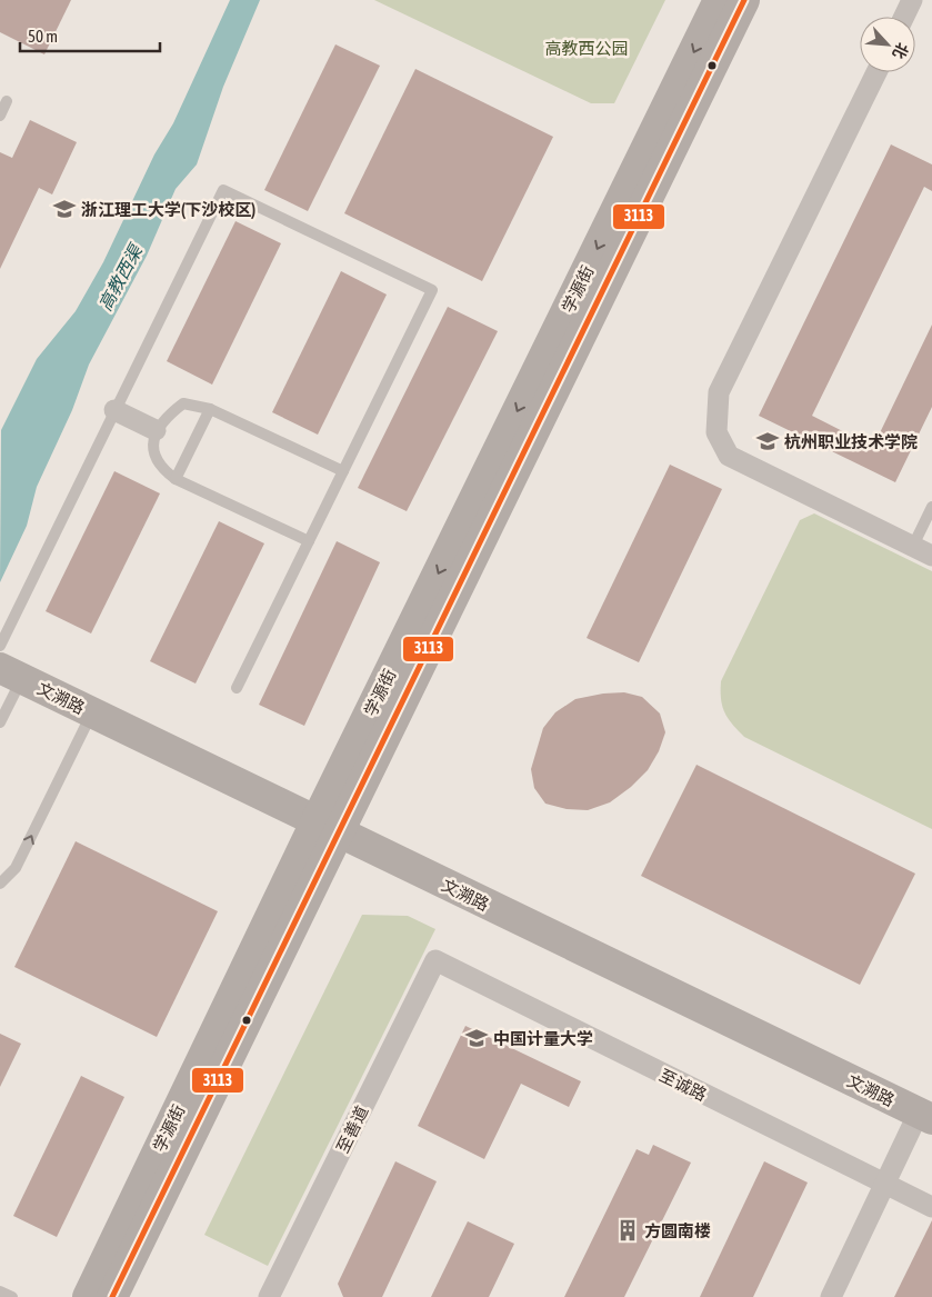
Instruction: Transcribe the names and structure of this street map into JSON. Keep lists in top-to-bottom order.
{
  "streets": {
    "main road": ["学源街", "文溯路"],
    "street": ["至诚路", "至善道"]
  },
  "crossings": [
    ["学源街", "文溯路"],
    ["至诚路", "至善道"]
  ],
  "water": ["高教西渠"],
  "parks": ["高教西公园"],
  "places": {
    "school or university": ["浙江理工大学(下沙校区)", "杭州职业技术学院", "中国计量大学"],
    "building": ["方圆南楼"]
  },
  "lines": ["transit line 3113"],
  "scale_bar": "50 m",
  "north": "bottom right"
}
